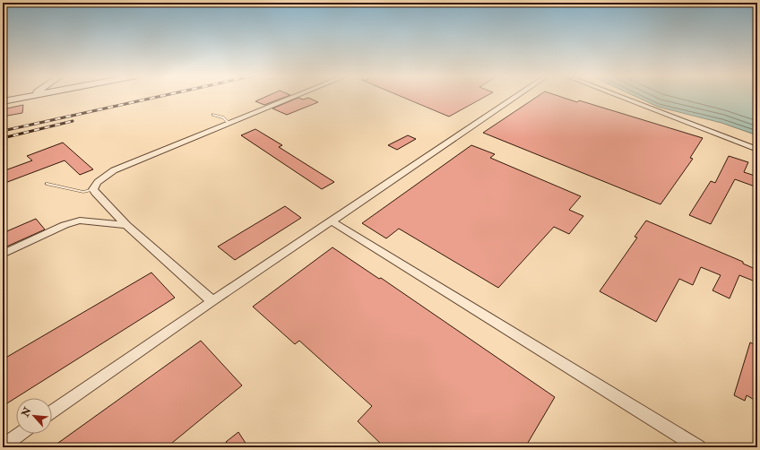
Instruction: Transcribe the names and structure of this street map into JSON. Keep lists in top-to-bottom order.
{
  "north": "top left"
}
